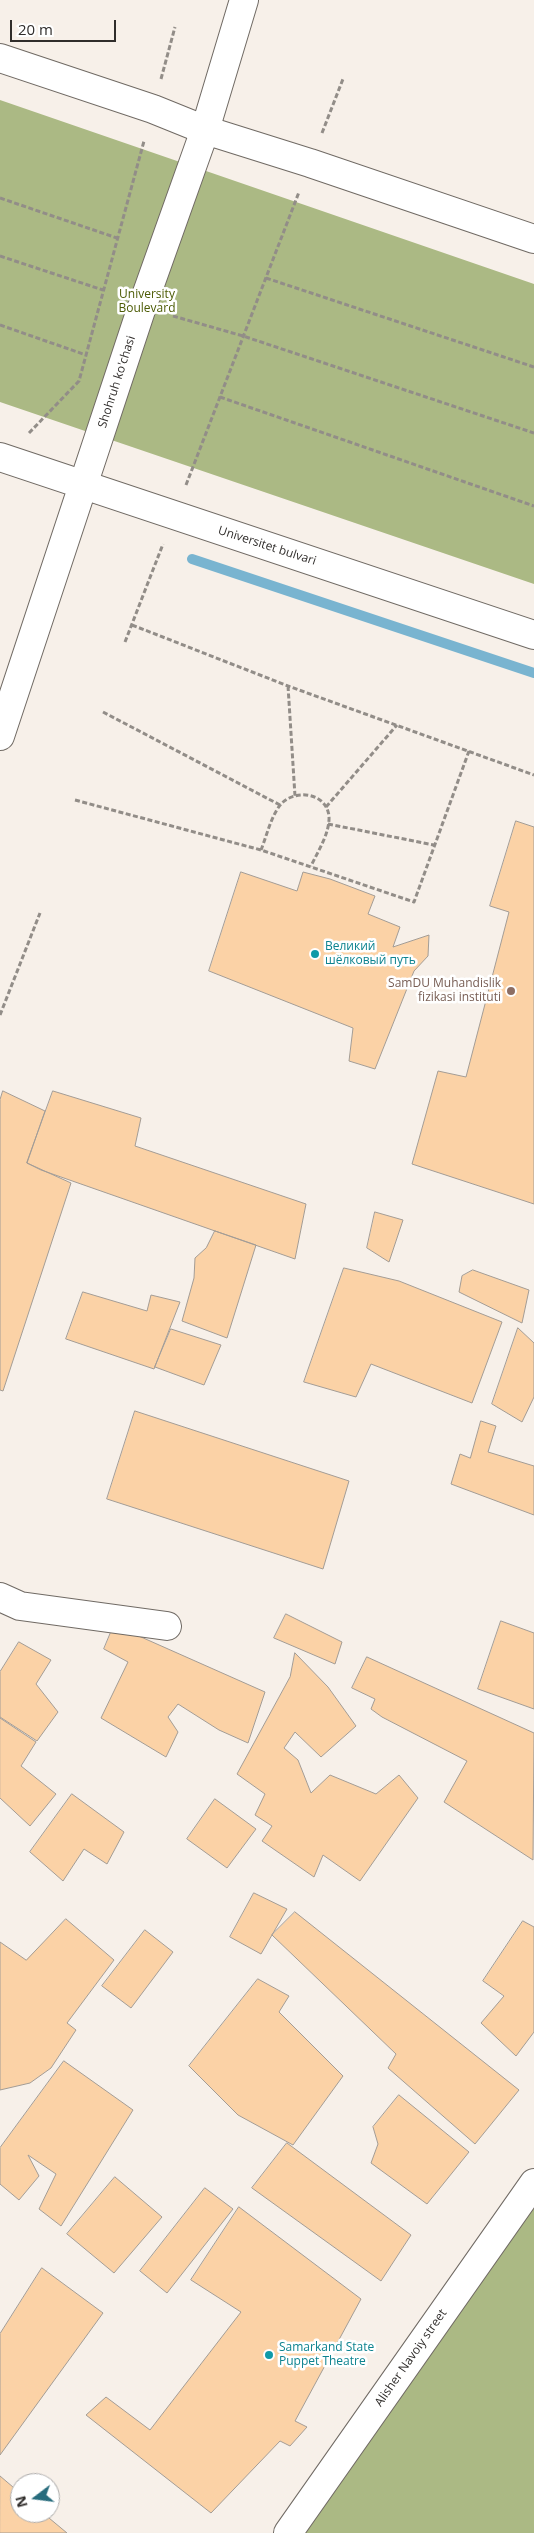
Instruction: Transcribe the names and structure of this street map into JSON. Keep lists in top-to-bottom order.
{
  "streets": {
    "main road": ["Shohruh ko'chasi", "Universitet bulvari", "Alisher Navoiy street"]
  },
  "crossings": [
    ["Shohruh ko'chasi", "Universitet bulvari"]
  ],
  "parks": ["University Boulevard"],
  "places": ["Великий шёлковый путь", "SamDU Muhandislik fizikasi instituti", "Samarkand State Puppet Theatre"],
  "scale_bar": "20 m",
  "north": "left"
}
